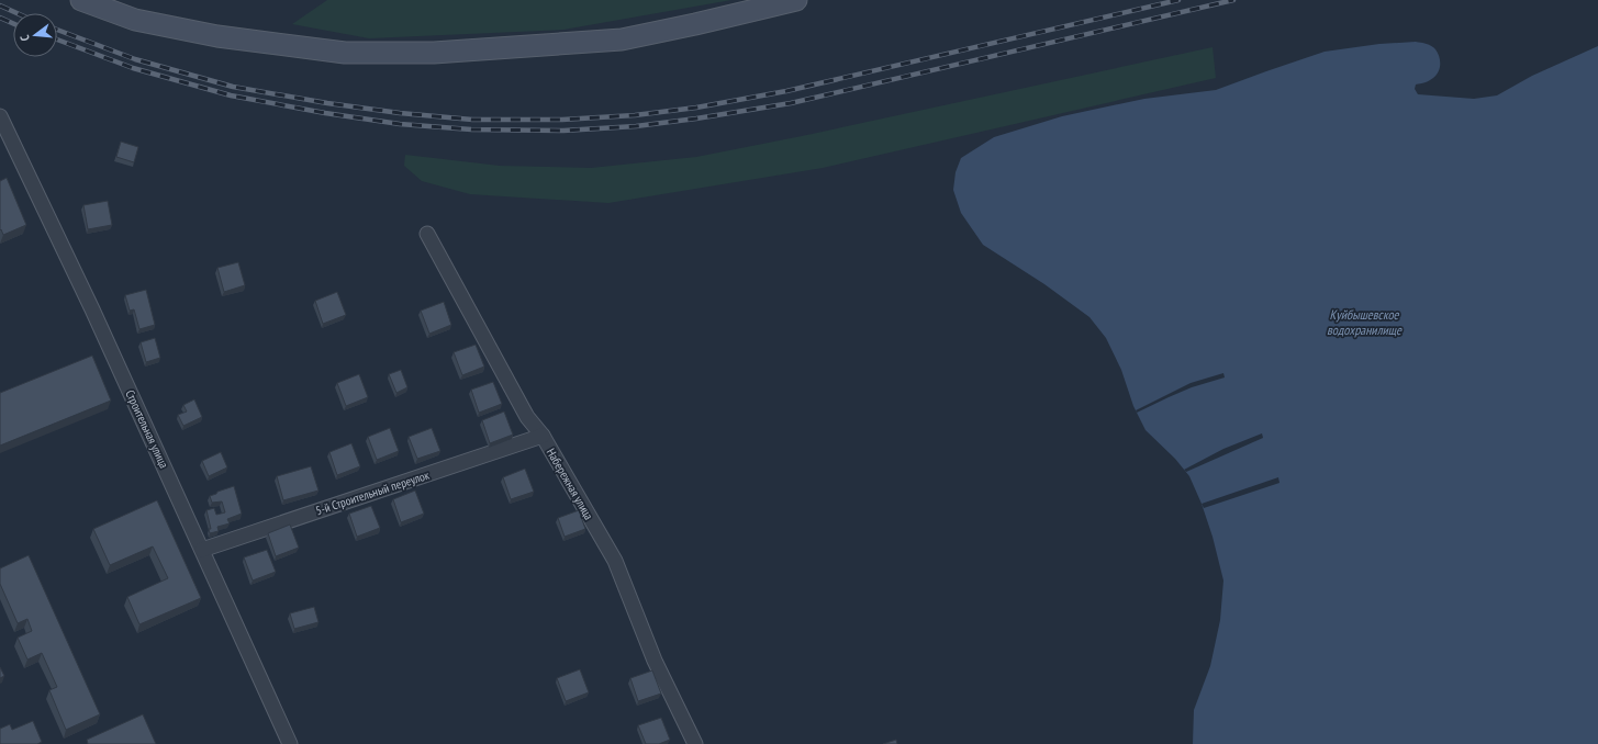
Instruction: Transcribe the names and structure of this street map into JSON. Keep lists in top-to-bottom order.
{
  "streets": {
    "street": ["Строительная улица", "Набережная улица", "5-й Строительный переулок"]
  },
  "crossings": [
    ["Строительная улица", "5-й Строительный переулок"],
    ["Набережная улица", "5-й Строительный переулок"]
  ],
  "water": ["Куйбышевское водохранилище"],
  "north": "left"
}
